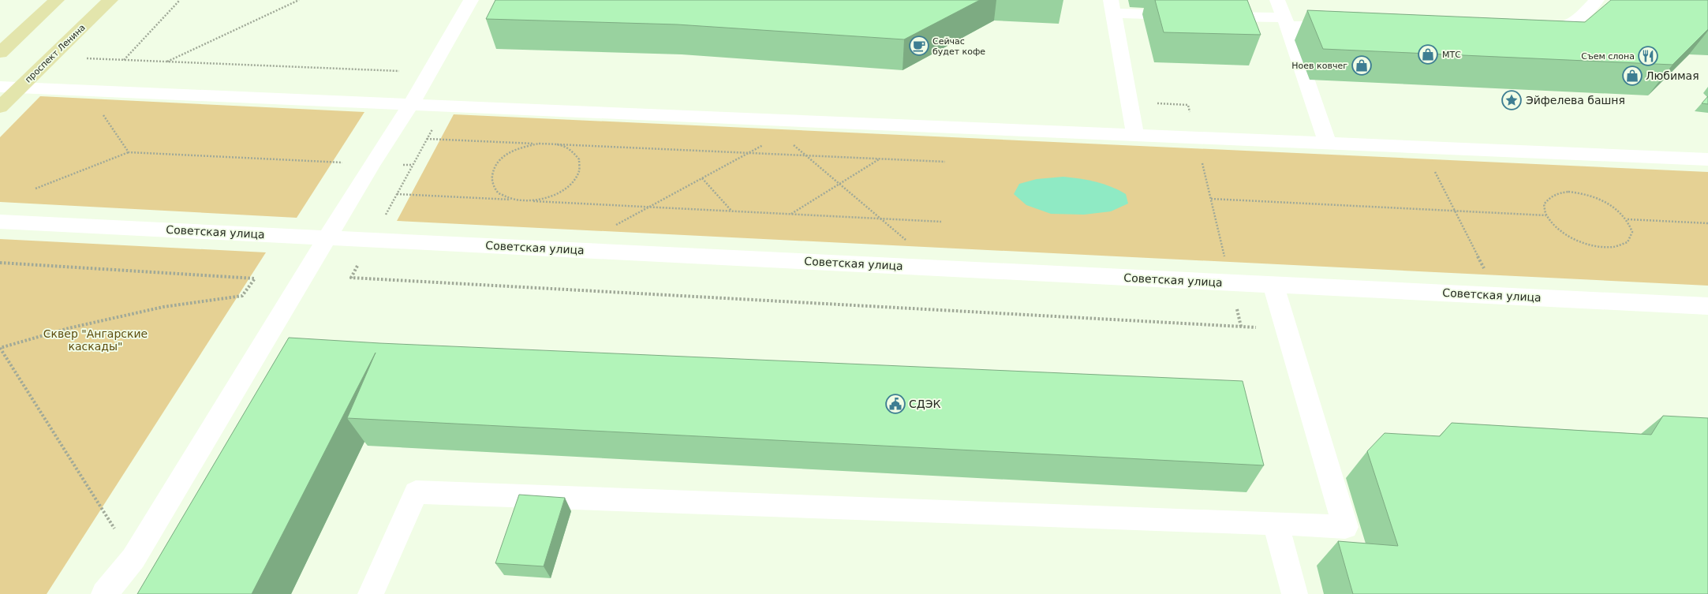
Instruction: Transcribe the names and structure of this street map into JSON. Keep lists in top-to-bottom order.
{
  "streets": {
    "main road": ["проспект Ленина"],
    "street": ["Советская улица"]
  },
  "parks": ["Сквер \"Ангарские каскады\""],
  "places": {
    "cafe": ["Сейчас будет кофе"],
    "shop": ["МТС", "Ноев ковчег", "Любимая"],
    "restaurant": ["Съем слона"],
    "place": ["Эйфелева башня"],
    "public building": ["СДЭК"]
  }
}
